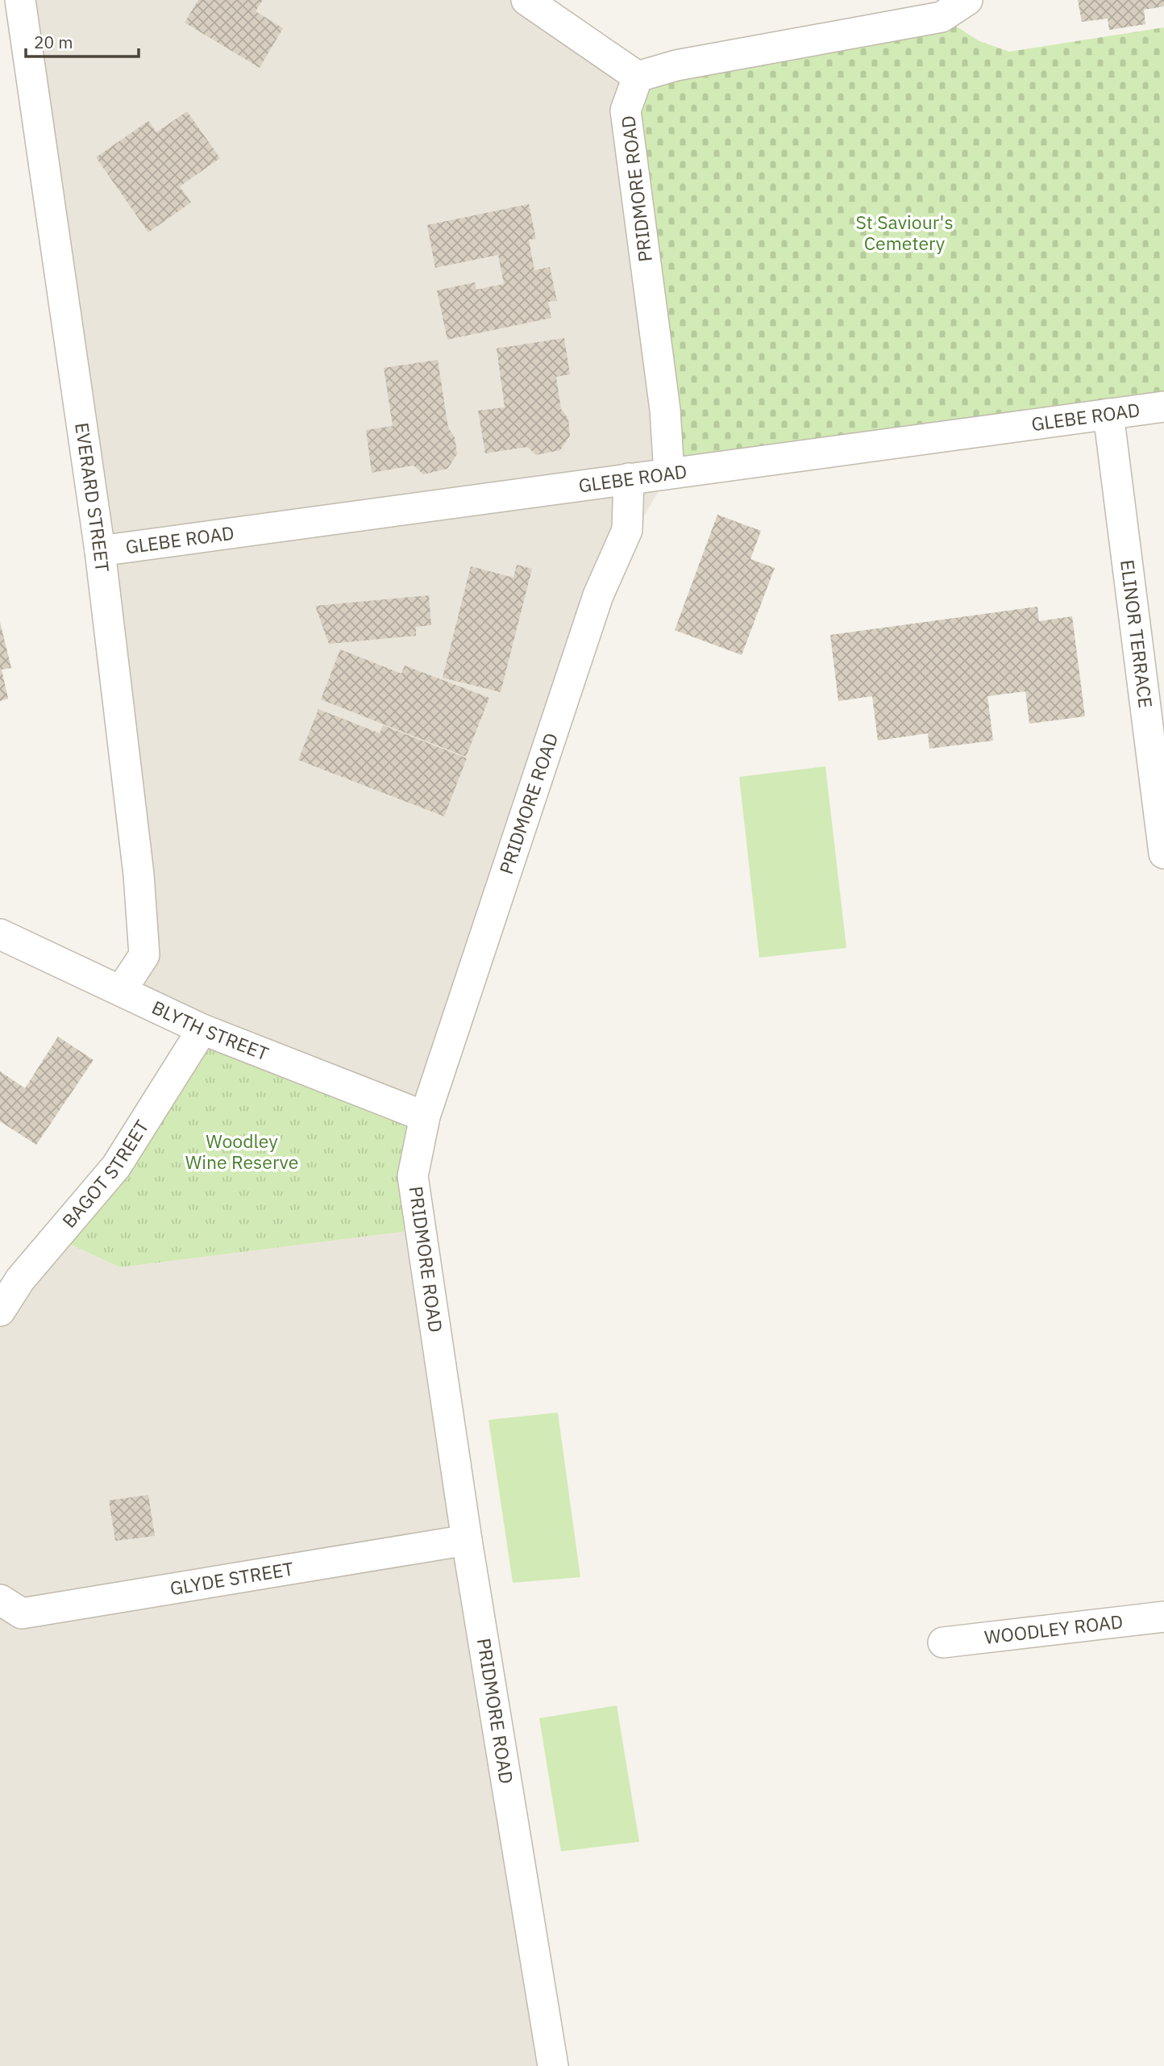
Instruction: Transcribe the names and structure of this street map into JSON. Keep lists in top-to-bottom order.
{
  "streets": {
    "street": [
      "PRIDMORE ROAD",
      "GLEBE ROAD",
      "EVERARD STREET",
      "ELINOR TERRACE",
      "BLYTH STREET",
      "BAGOT STREET",
      "GLYDE STREET",
      "WOODLEY ROAD"
    ]
  },
  "crossings": [
    ["PRIDMORE ROAD", "GLEBE ROAD"],
    ["PRIDMORE ROAD", "BLYTH STREET"],
    ["PRIDMORE ROAD", "GLYDE STREET"],
    ["GLEBE ROAD", "EVERARD STREET"],
    ["GLEBE ROAD", "ELINOR TERRACE"],
    ["EVERARD STREET", "BLYTH STREET"],
    ["BLYTH STREET", "BAGOT STREET"]
  ],
  "parks": ["St Saviour's Cemetery", "Woodley Wine Reserve"],
  "scale_bar": "20 m"
}
